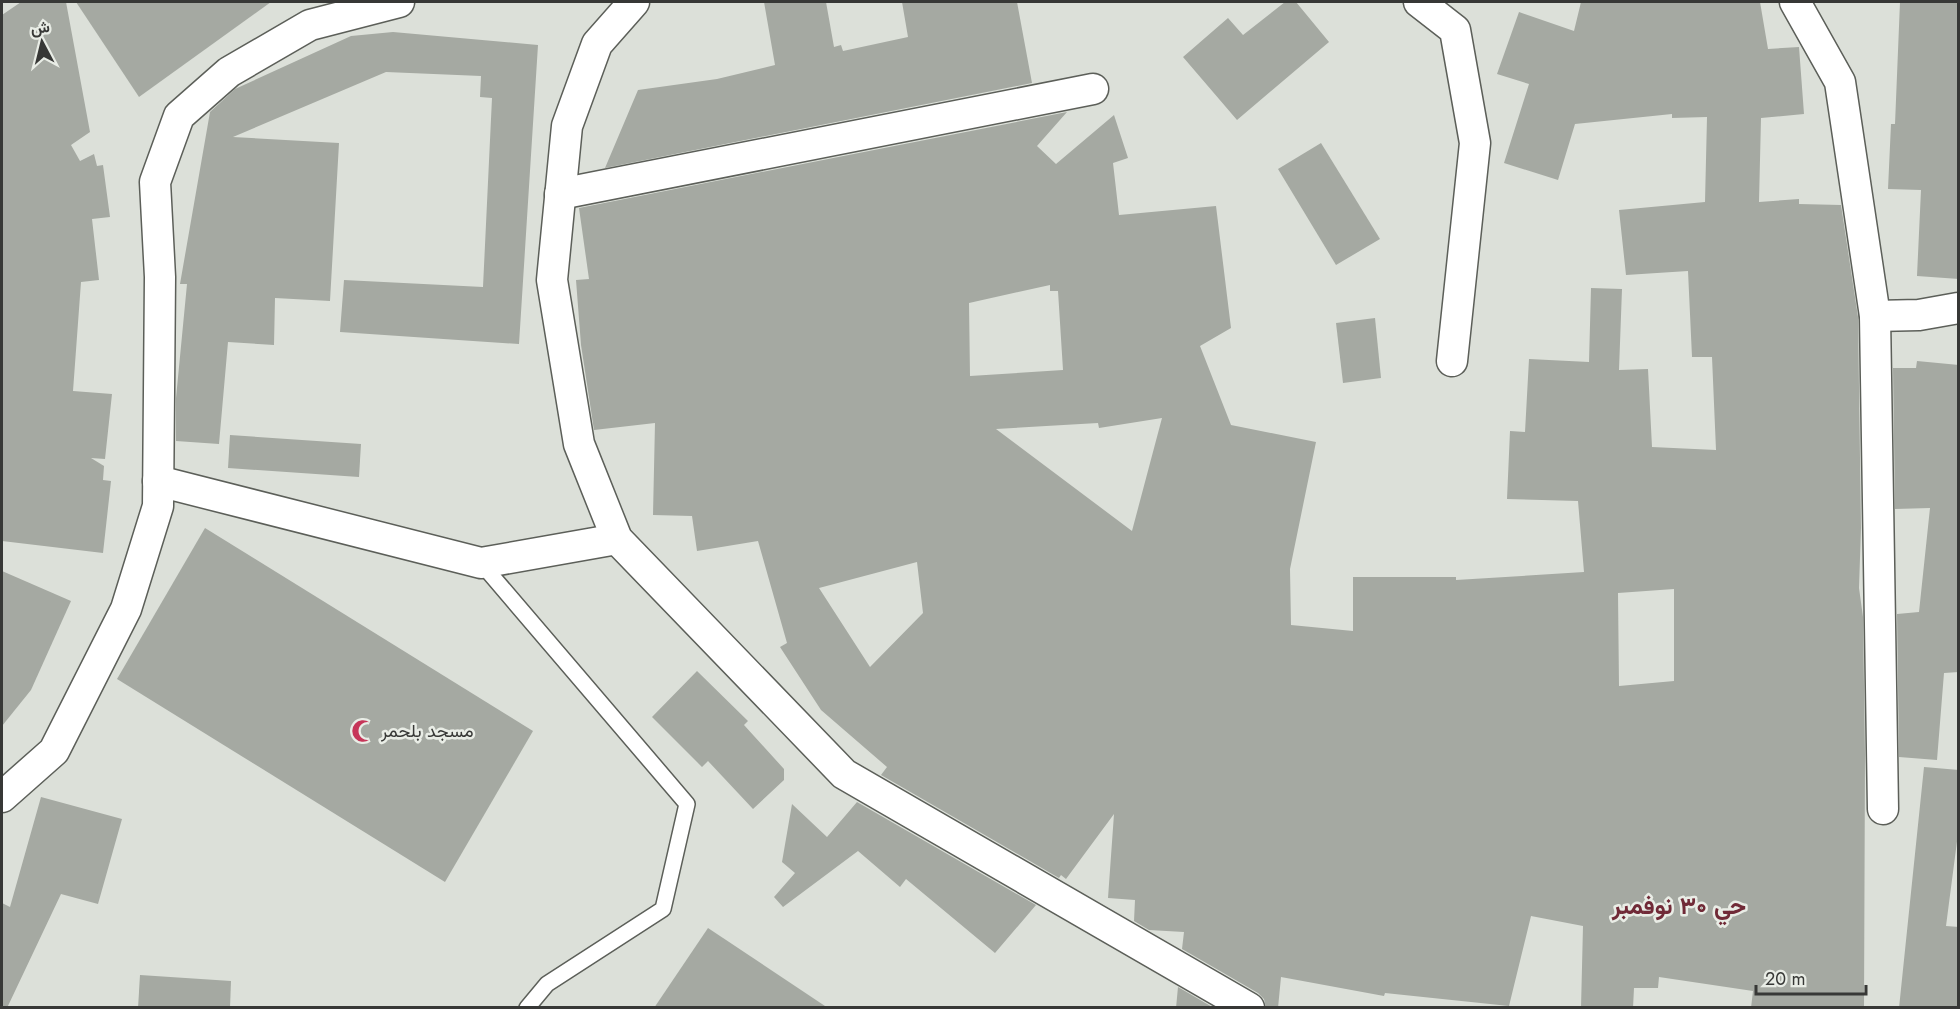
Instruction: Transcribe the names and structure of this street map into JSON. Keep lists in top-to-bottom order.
{
  "districts": ["حي ۳۰ نوفمبر"],
  "places": {
    "mosque": ["مسجد بلحمر"]
  },
  "scale_bar": "20 m",
  "north": "top"
}
